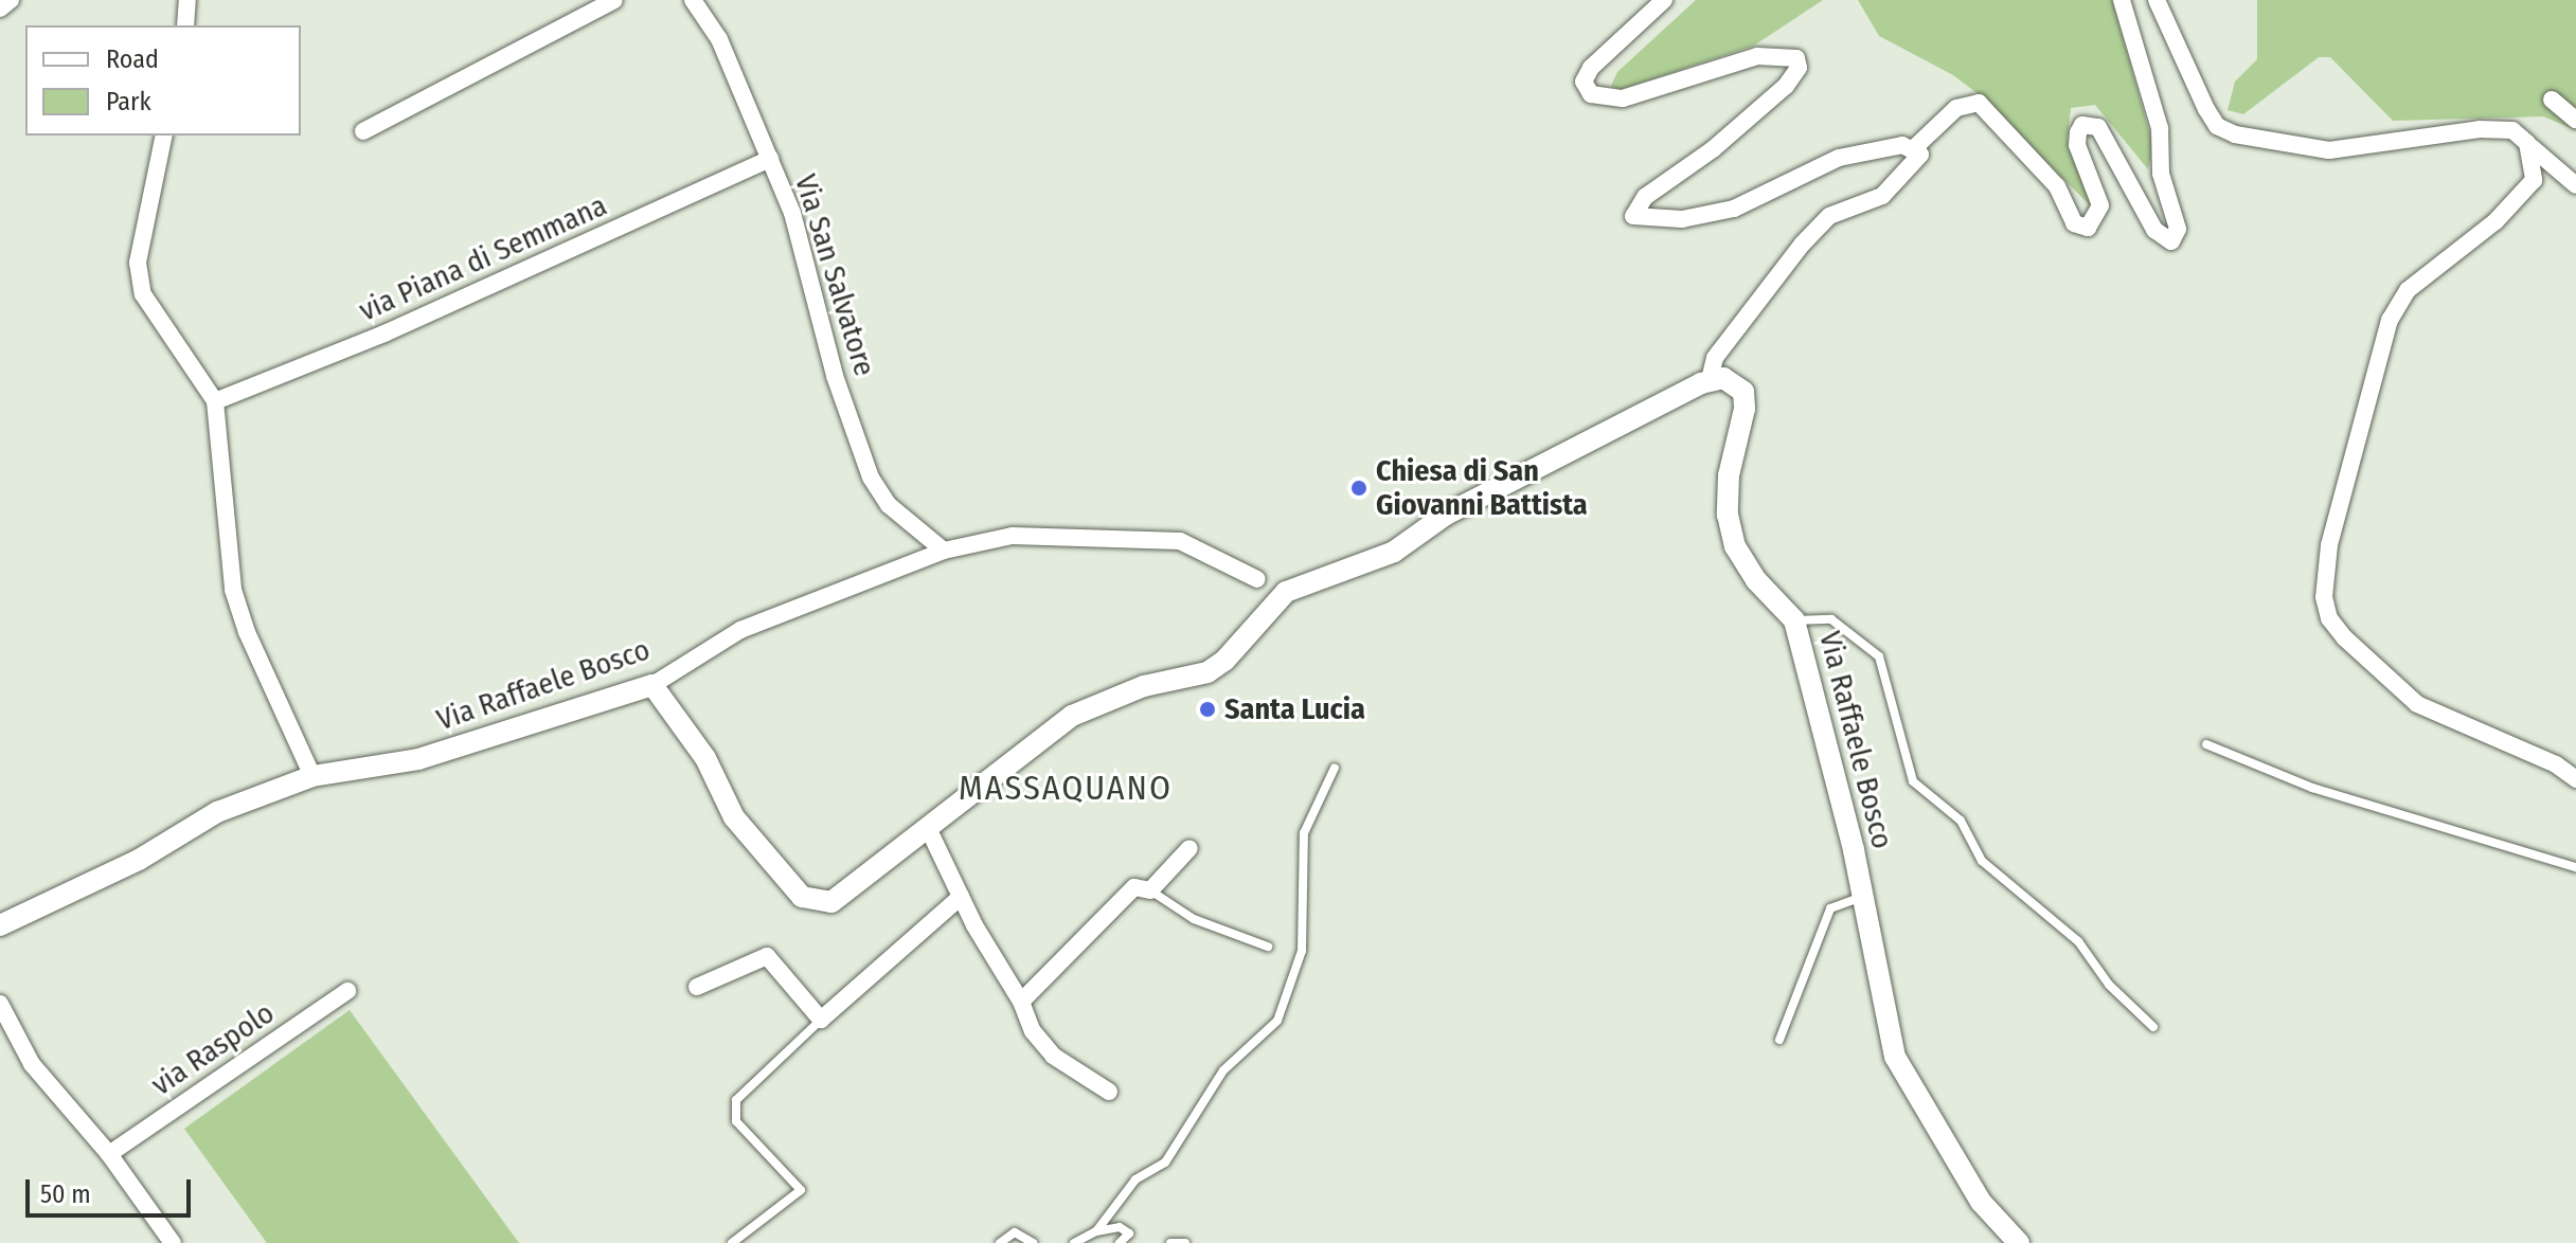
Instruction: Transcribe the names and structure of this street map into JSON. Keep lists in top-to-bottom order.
{
  "streets": {
    "street": [
      "via Piana di Semmana",
      "Via San Salvatore",
      "Via Raffaele Bosco",
      "via Raspolo"
    ]
  },
  "crossings": [
    ["via Piana di Semmana", "Via San Salvatore"],
    ["Via San Salvatore", "Via Raffaele Bosco"]
  ],
  "districts": ["MASSAQUANO"],
  "places": ["Chiesa di San Giovanni Battista", "Santa Lucia"],
  "legend": ["Road", "Park"],
  "scale_bar": "50 m"
}
